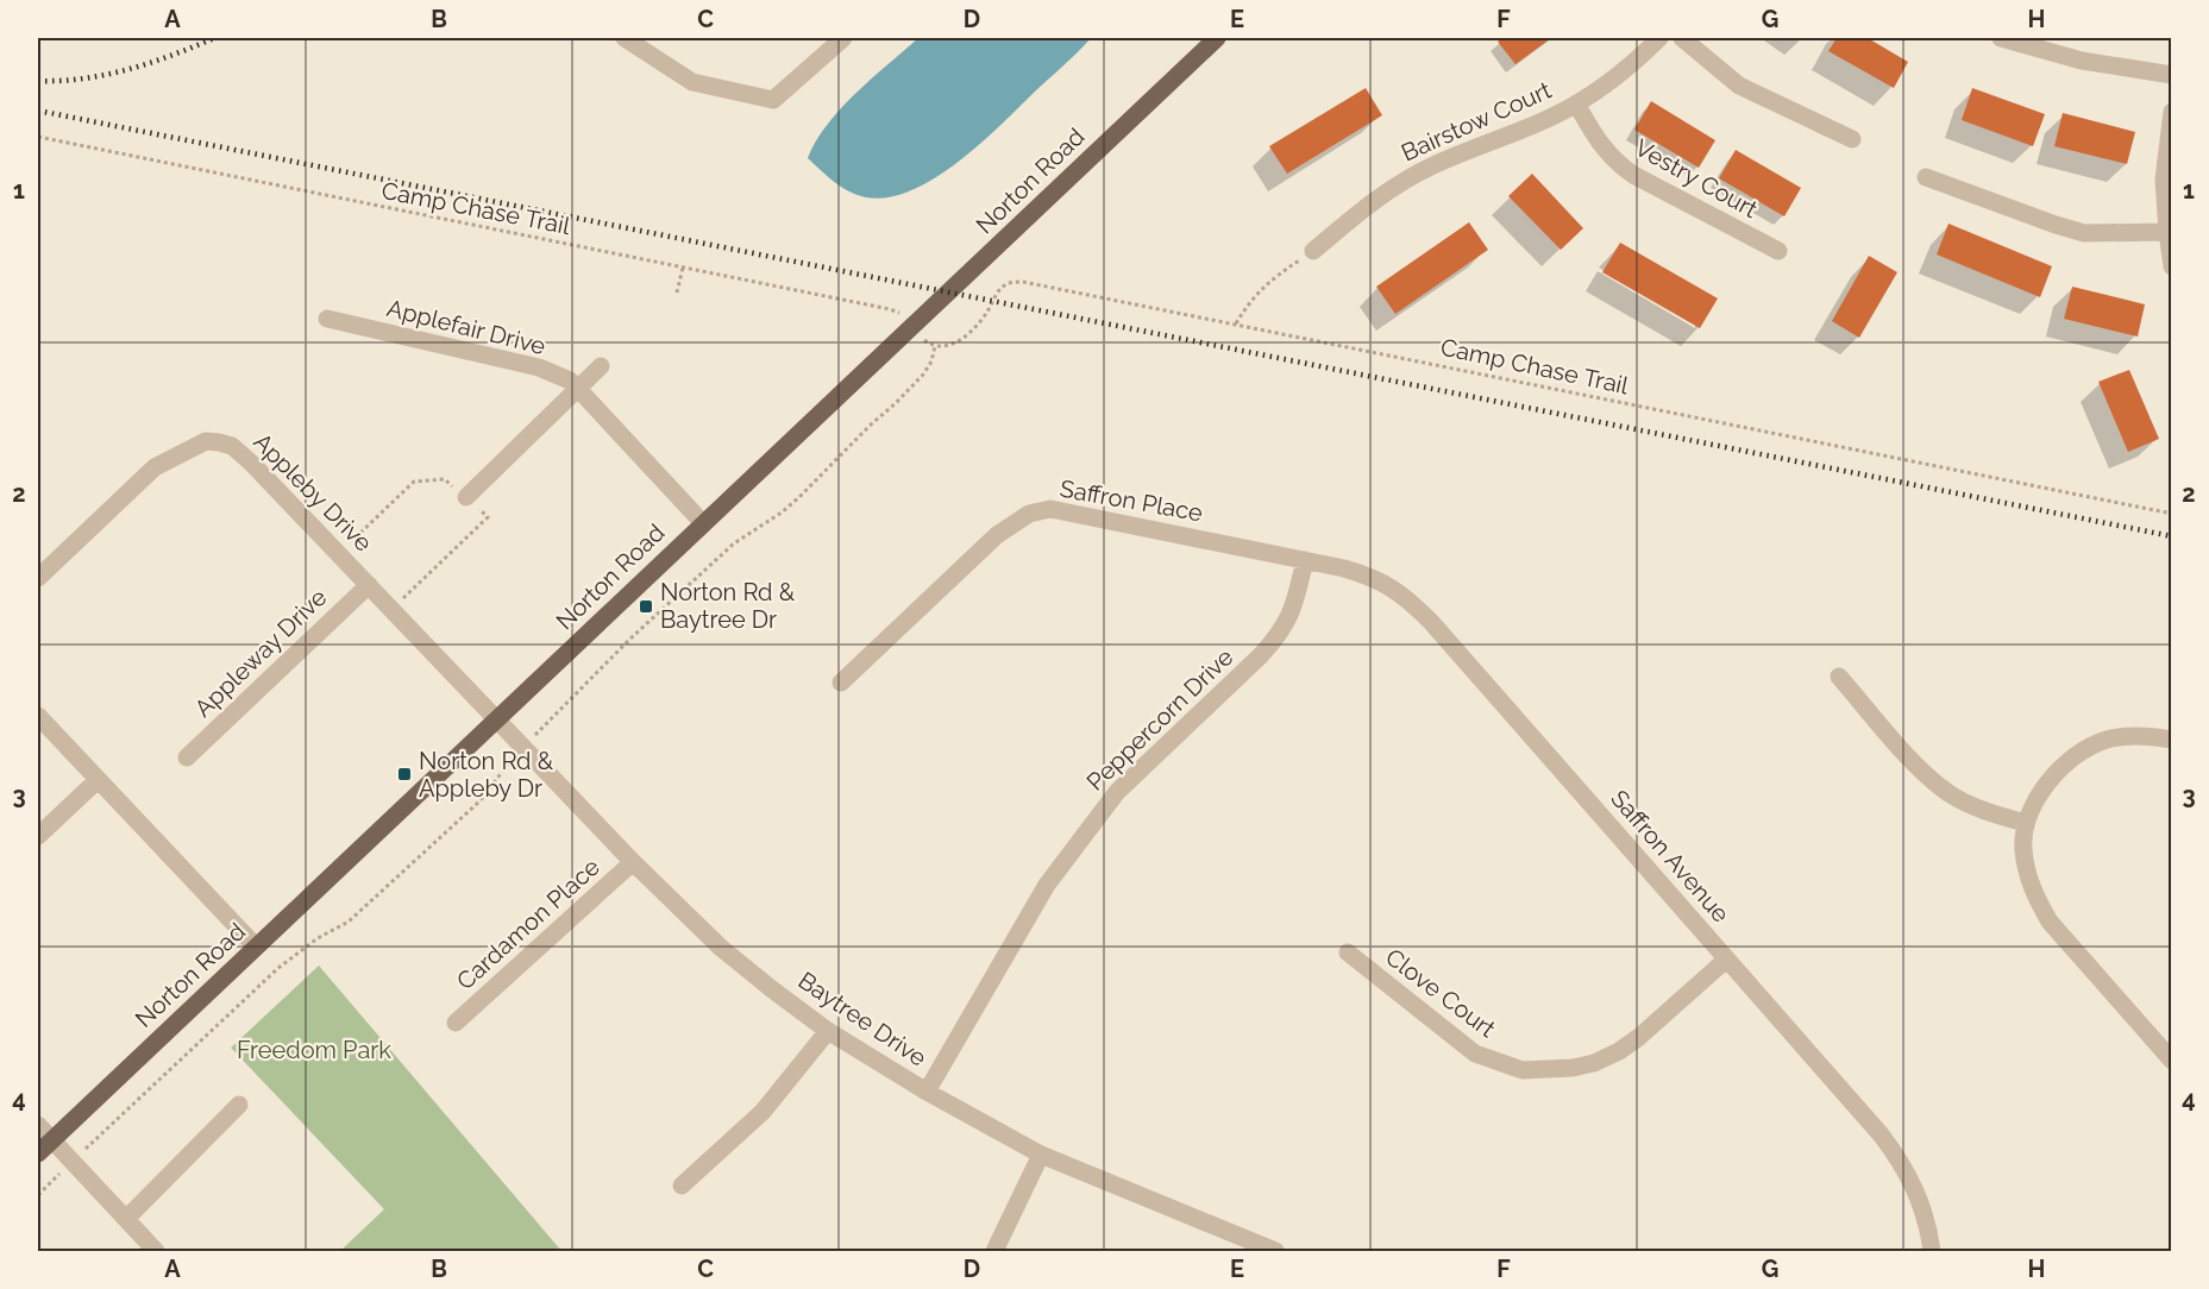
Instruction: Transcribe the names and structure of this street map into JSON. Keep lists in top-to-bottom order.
{
  "streets": {
    "main road": ["Norton Road"],
    "street": [
      "Bairstow Court",
      "Vestry Court",
      "Applefair Drive",
      "Appleby Drive",
      "Saffron Place",
      "Appleway Drive",
      "Peppercorn Drive",
      "Saffron Avenue",
      "Cardamon Place",
      "Clove Court",
      "Baytree Drive"
    ],
    "path": ["Camp Chase Trail"]
  },
  "crossings": [
    ["Bairstow Court", "Vestry Court"],
    ["Norton Road", "Applefair Drive"],
    ["Norton Road", "Appleby Drive"],
    ["Norton Road", "Baytree Drive"],
    ["Appleby Drive", "Appleway Drive"],
    ["Appleby Drive", "Baytree Drive"],
    ["Saffron Place", "Peppercorn Drive"],
    ["Saffron Place", "Saffron Avenue"],
    ["Peppercorn Drive", "Saffron Avenue"],
    ["Peppercorn Drive", "Baytree Drive"],
    ["Saffron Avenue", "Clove Court"],
    ["Cardamon Place", "Baytree Drive"]
  ],
  "parks": ["Freedom Park"],
  "places": {
    "transit": ["Norton Rd & Baytree Dr", "Norton Rd & Appleby Dr"]
  },
  "grid": {
    "columns": [
      "A",
      "B",
      "C",
      "D",
      "E",
      "F",
      "G",
      "H"
    ],
    "rows": [
      "1",
      "2",
      "3",
      "4"
    ]
  }
}
